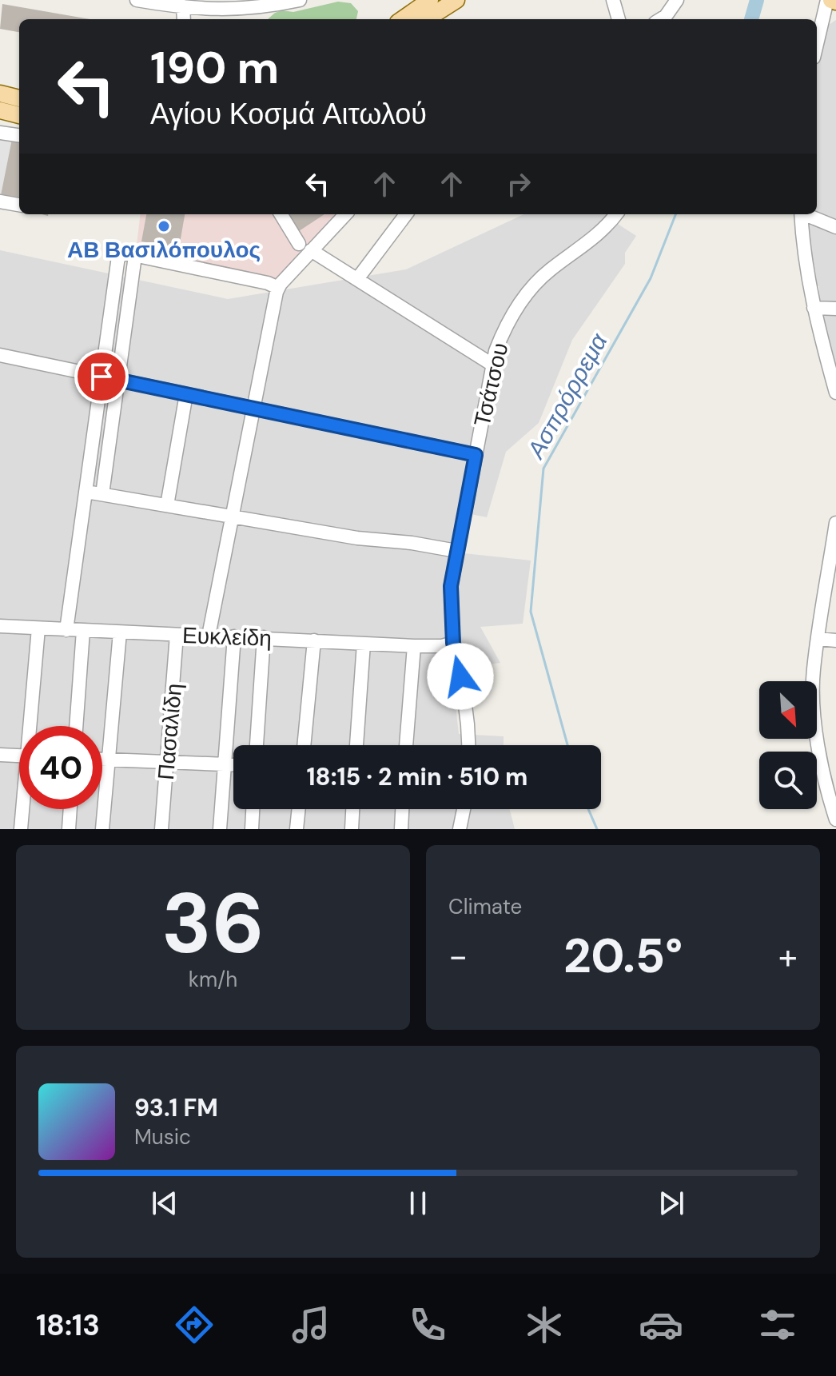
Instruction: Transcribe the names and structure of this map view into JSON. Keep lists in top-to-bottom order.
{
  "streets": {
    "street": ["Τσάτσου", "Ευκλείδη", "Πασαλίδη"]
  },
  "crossings": [
    ["Τσάτσου", "Ευκλείδη"],
    ["Ευκλείδη", "Πασαλίδη"]
  ],
  "water": ["Ασπρόρρεμα"],
  "places": ["ΑΒ Βασιλόπουλος"],
  "north": "bottom right",
  "page": {
    "turn": ["190 m", "Αγίου Κοσμά Αιτωλού"],
    "limit": "40",
    "trip": "18:15 · 2 min · 510 m",
    "tile": [
      ["36", "km/h"],
      "Climate"
    ],
    "heat": ["−", "20.5°", "+"],
    "song": ["93.1 FM", "Music"],
    "tabs": "18:13"
  }
}
